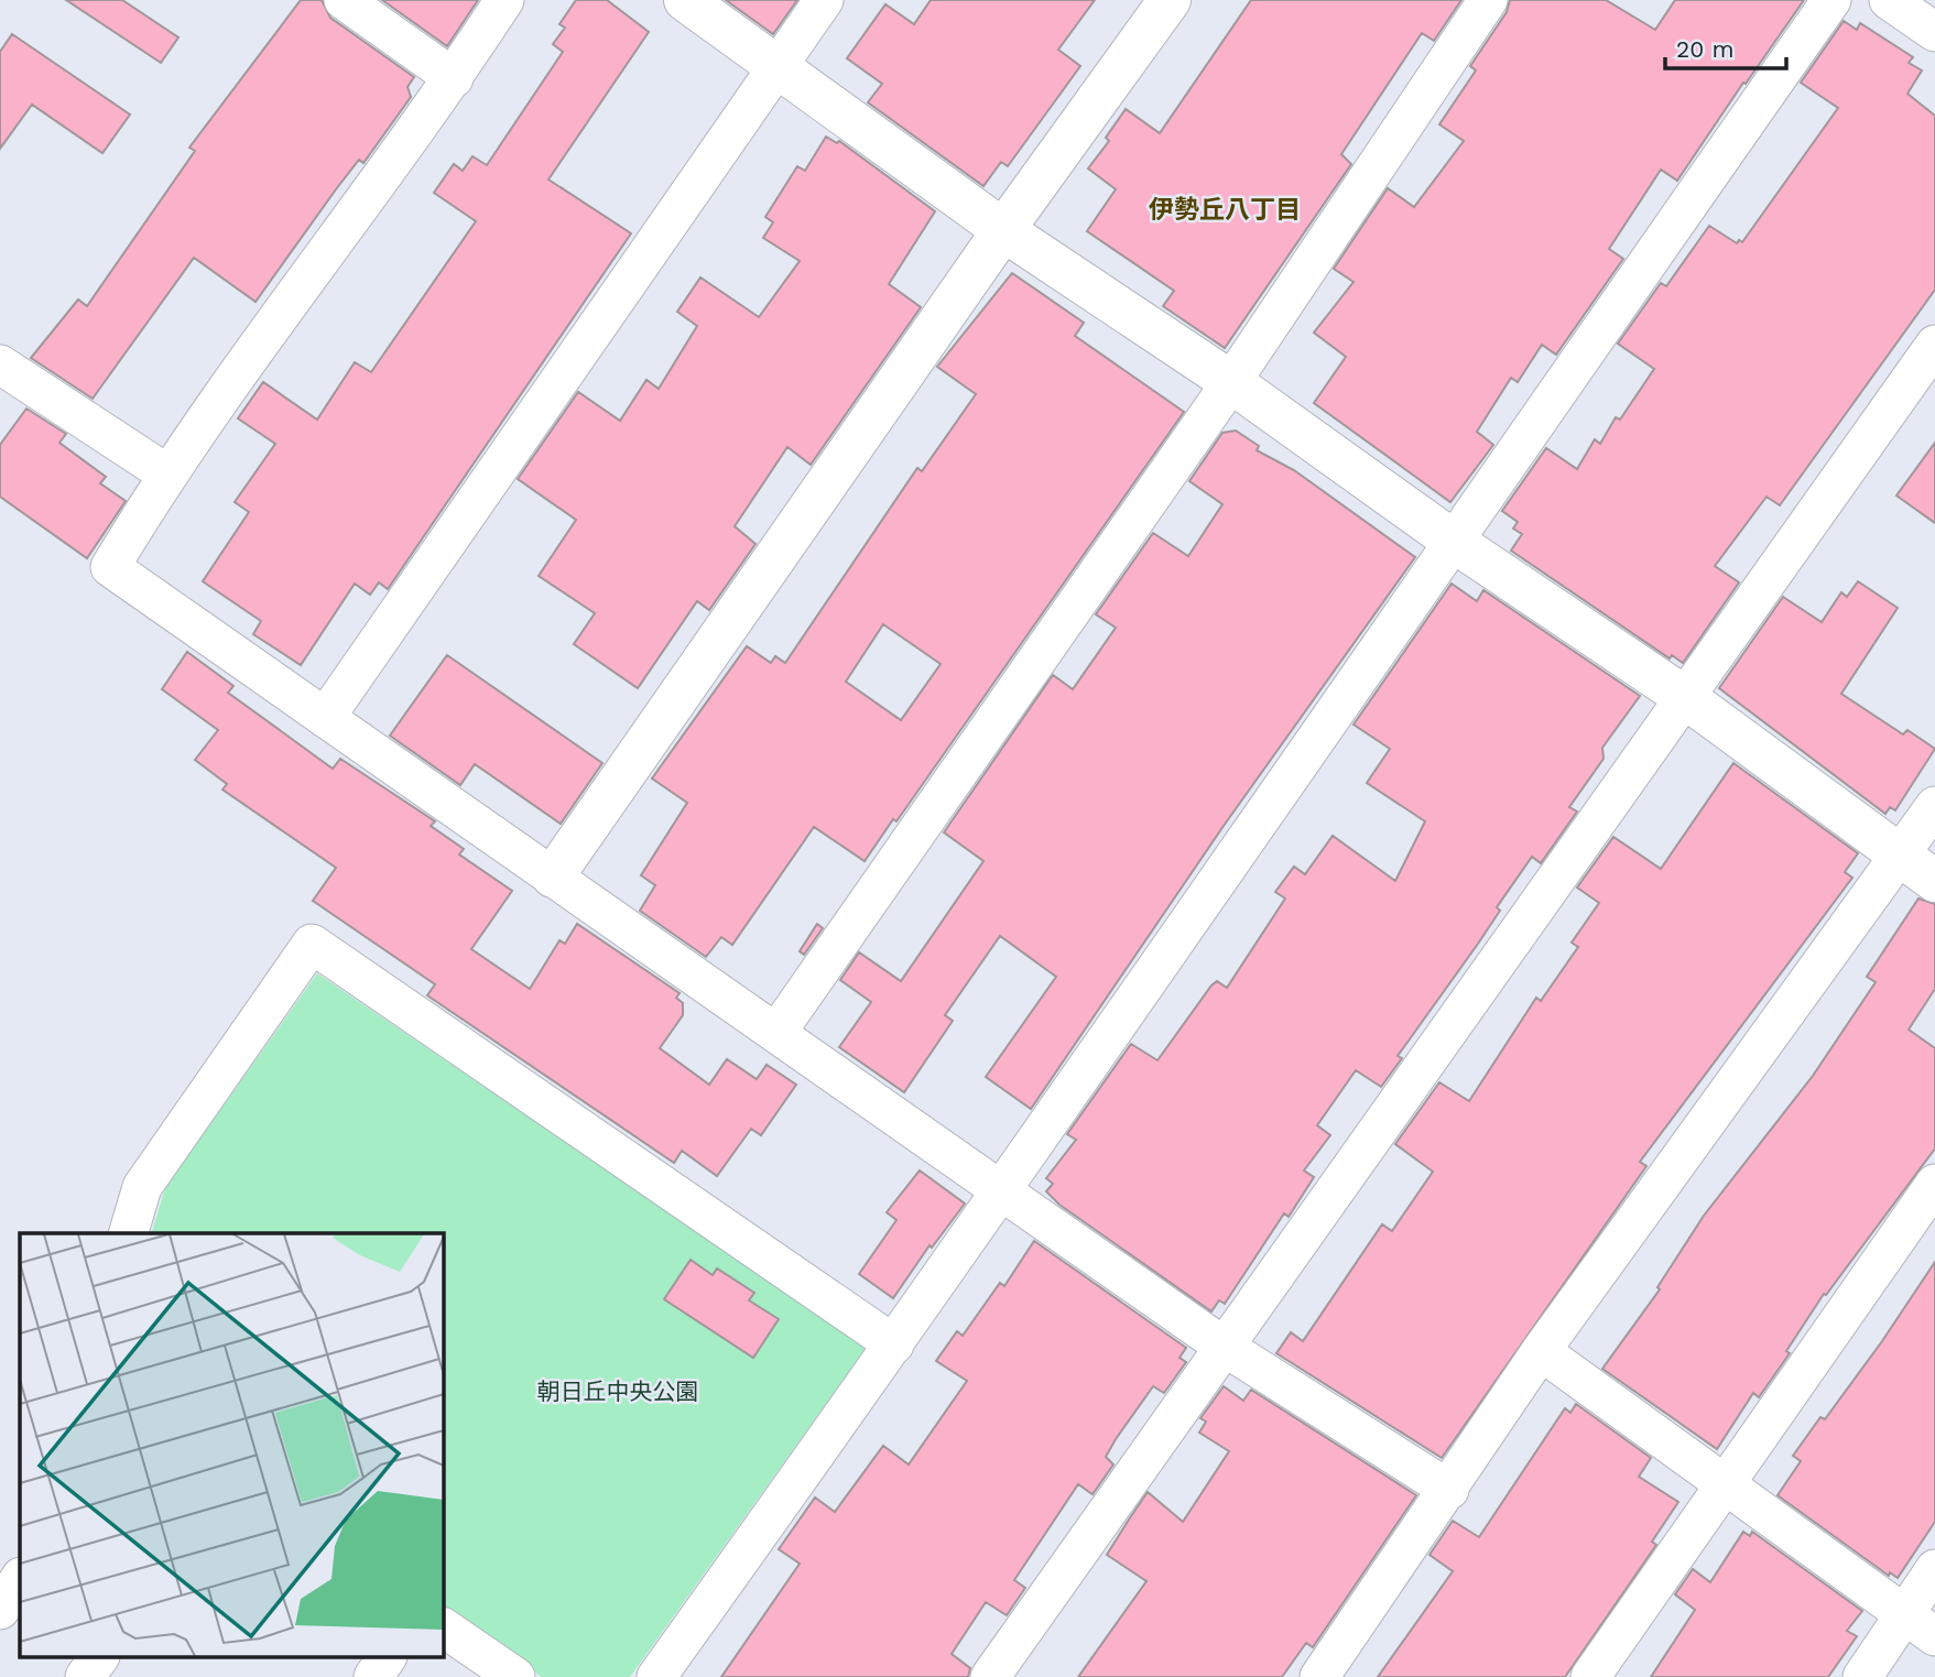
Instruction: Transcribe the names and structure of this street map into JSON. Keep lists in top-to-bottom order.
{
  "districts": ["伊勢丘八丁目"],
  "parks": ["朝日丘中央公園"],
  "scale_bar": "20 m"
}
